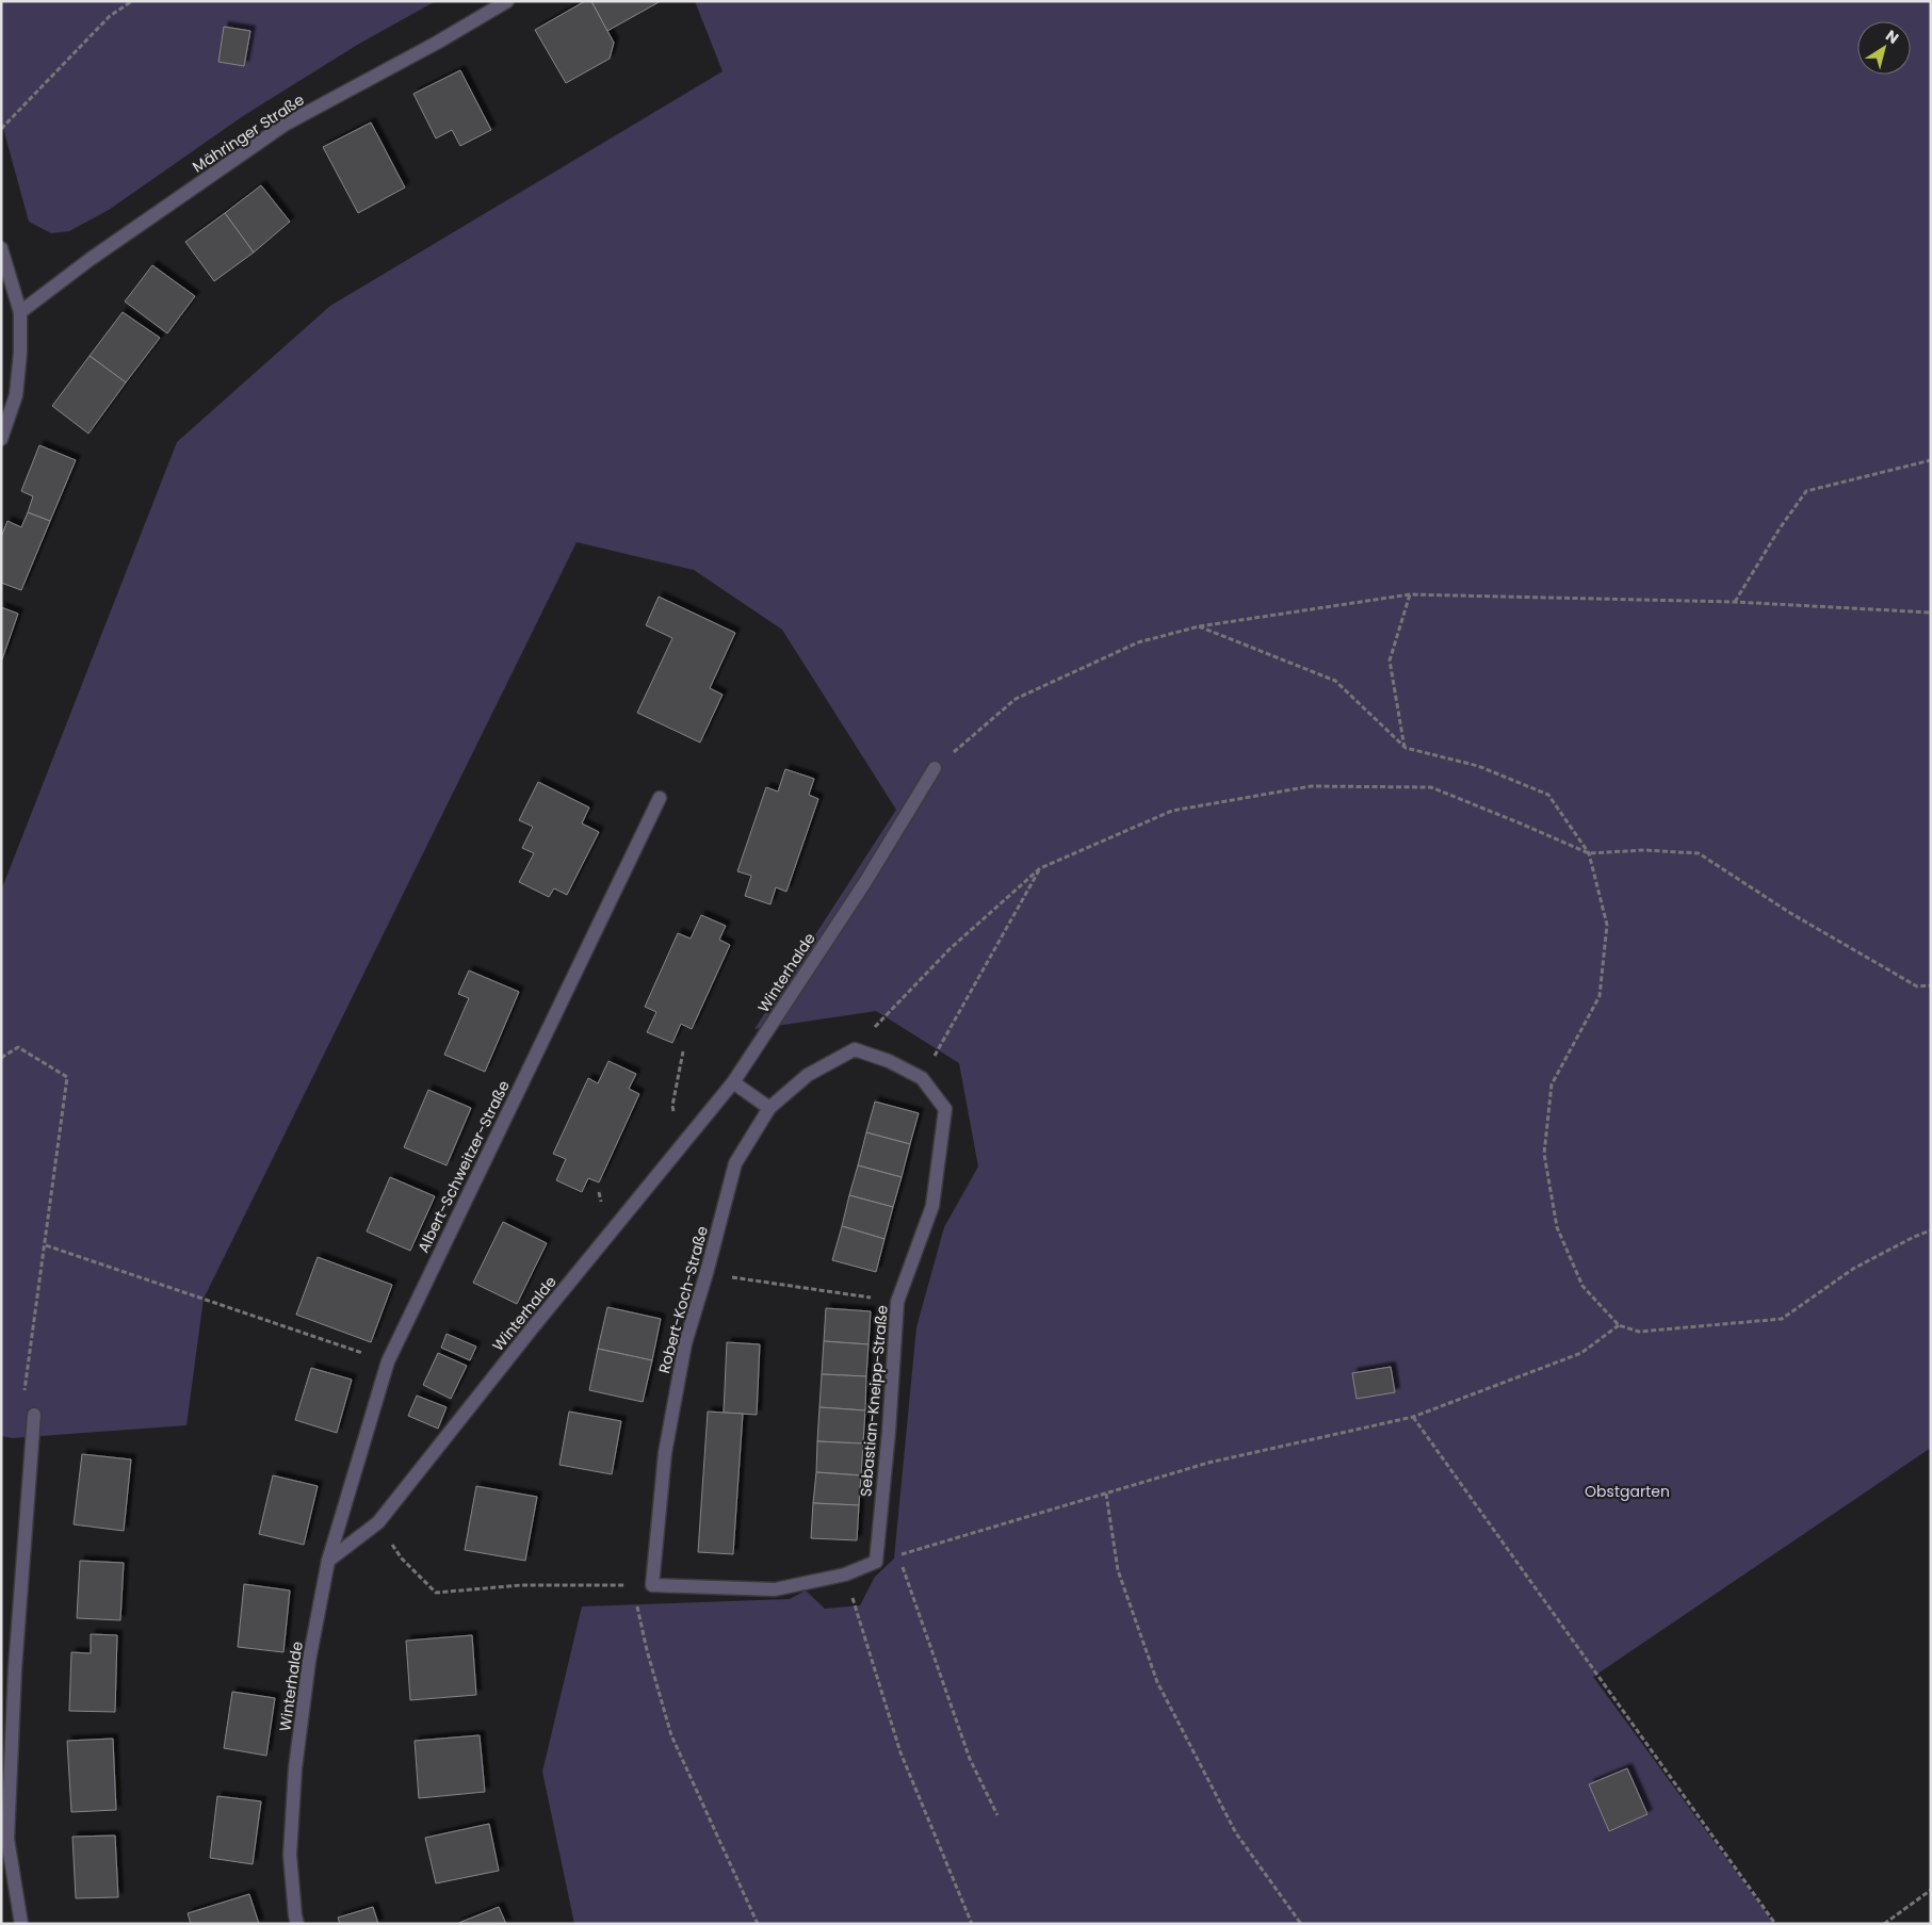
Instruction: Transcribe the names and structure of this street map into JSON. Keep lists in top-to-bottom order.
{
  "streets": {
    "street": [
      "Mähringer Straße",
      "Winterhalde",
      "Albert-Schweitzer-Straße",
      "Robert-Koch-Straße",
      "Sebastian-Kneipp-Straße"
    ]
  },
  "crossings": [
    ["Winterhalde", "Albert-Schweitzer-Straße"]
  ],
  "parks": ["Obstgarten"],
  "north": "top right"
}
